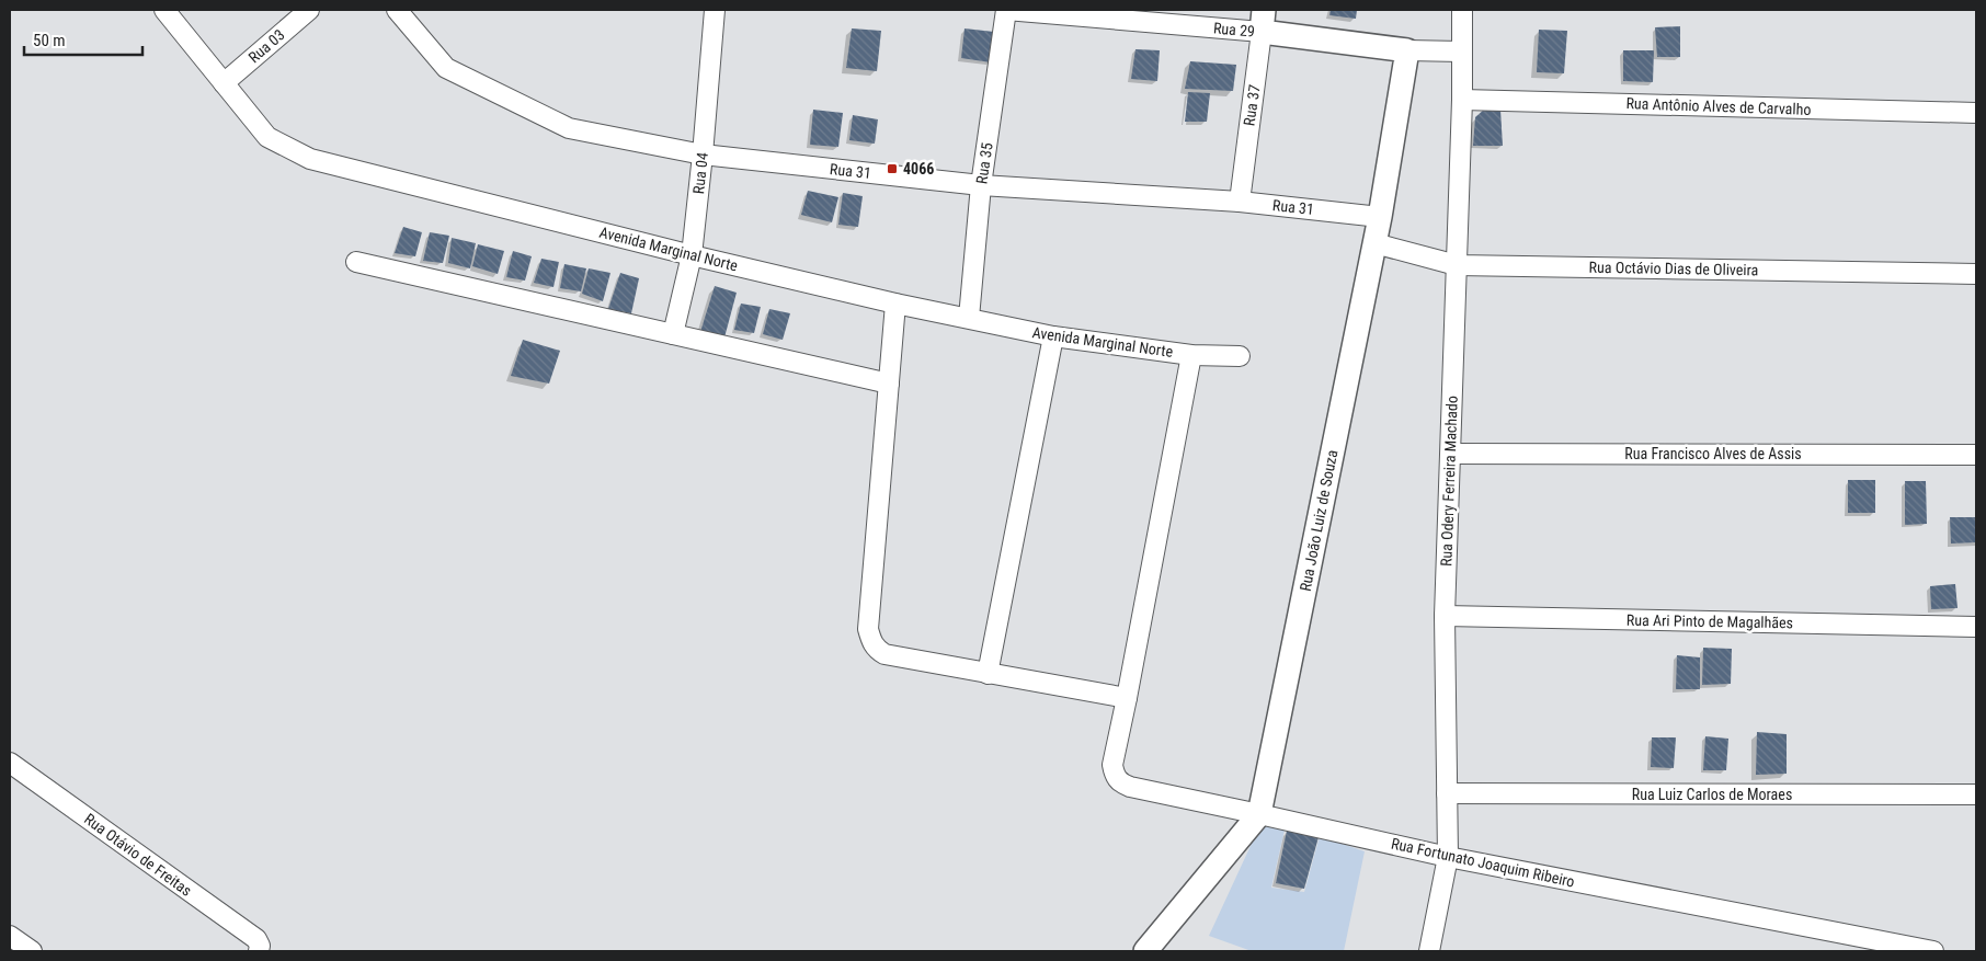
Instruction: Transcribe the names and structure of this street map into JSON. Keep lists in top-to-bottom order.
{
  "streets": {
    "street": [
      "Rua 29",
      "Rua 03",
      "Rua 37",
      "Rua Antônio Alves de Carvalho",
      "Rua 35",
      "Rua 31",
      "Rua 04",
      "Avenida Marginal Norte",
      "Rua Octávio Dias de Oliveira",
      "Rua Francisco Alves de Assis",
      "Rua Odery Ferreira Machado",
      "Rua João Luiz de Souza",
      "Rua Ari Pinto de Magalhães",
      "Rua Luiz Carlos de Moraes",
      "Rua Otávio de Freitas",
      "Rua Fortunato Joaquim Ribeiro"
    ]
  },
  "crossings": [
    ["Rua 29", "Rua 37"],
    ["Rua 29", "Rua 35"],
    ["Rua 29", "Rua Odery Ferreira Machado"],
    ["Rua 29", "Rua João Luiz de Souza"],
    ["Rua 03", "Avenida Marginal Norte"],
    ["Rua 37", "Rua 31"],
    ["Rua Antônio Alves de Carvalho", "Rua Odery Ferreira Machado"],
    ["Rua 35", "Rua 31"],
    ["Rua 35", "Avenida Marginal Norte"],
    ["Rua 31", "Rua 04"],
    ["Rua 31", "Rua João Luiz de Souza"],
    ["Rua 04", "Avenida Marginal Norte"],
    ["Rua Octávio Dias de Oliveira", "Rua Odery Ferreira Machado"],
    ["Rua Octávio Dias de Oliveira", "Rua João Luiz de Souza"],
    ["Rua Francisco Alves de Assis", "Rua Odery Ferreira Machado"],
    ["Rua Odery Ferreira Machado", "Rua Ari Pinto de Magalhães"],
    ["Rua Odery Ferreira Machado", "Rua Luiz Carlos de Moraes"],
    ["Rua Odery Ferreira Machado", "Rua Fortunato Joaquim Ribeiro"],
    ["Rua João Luiz de Souza", "Rua Fortunato Joaquim Ribeiro"]
  ],
  "places": {
    "transit": ["4066"]
  },
  "scale_bar": "50 m"
}
